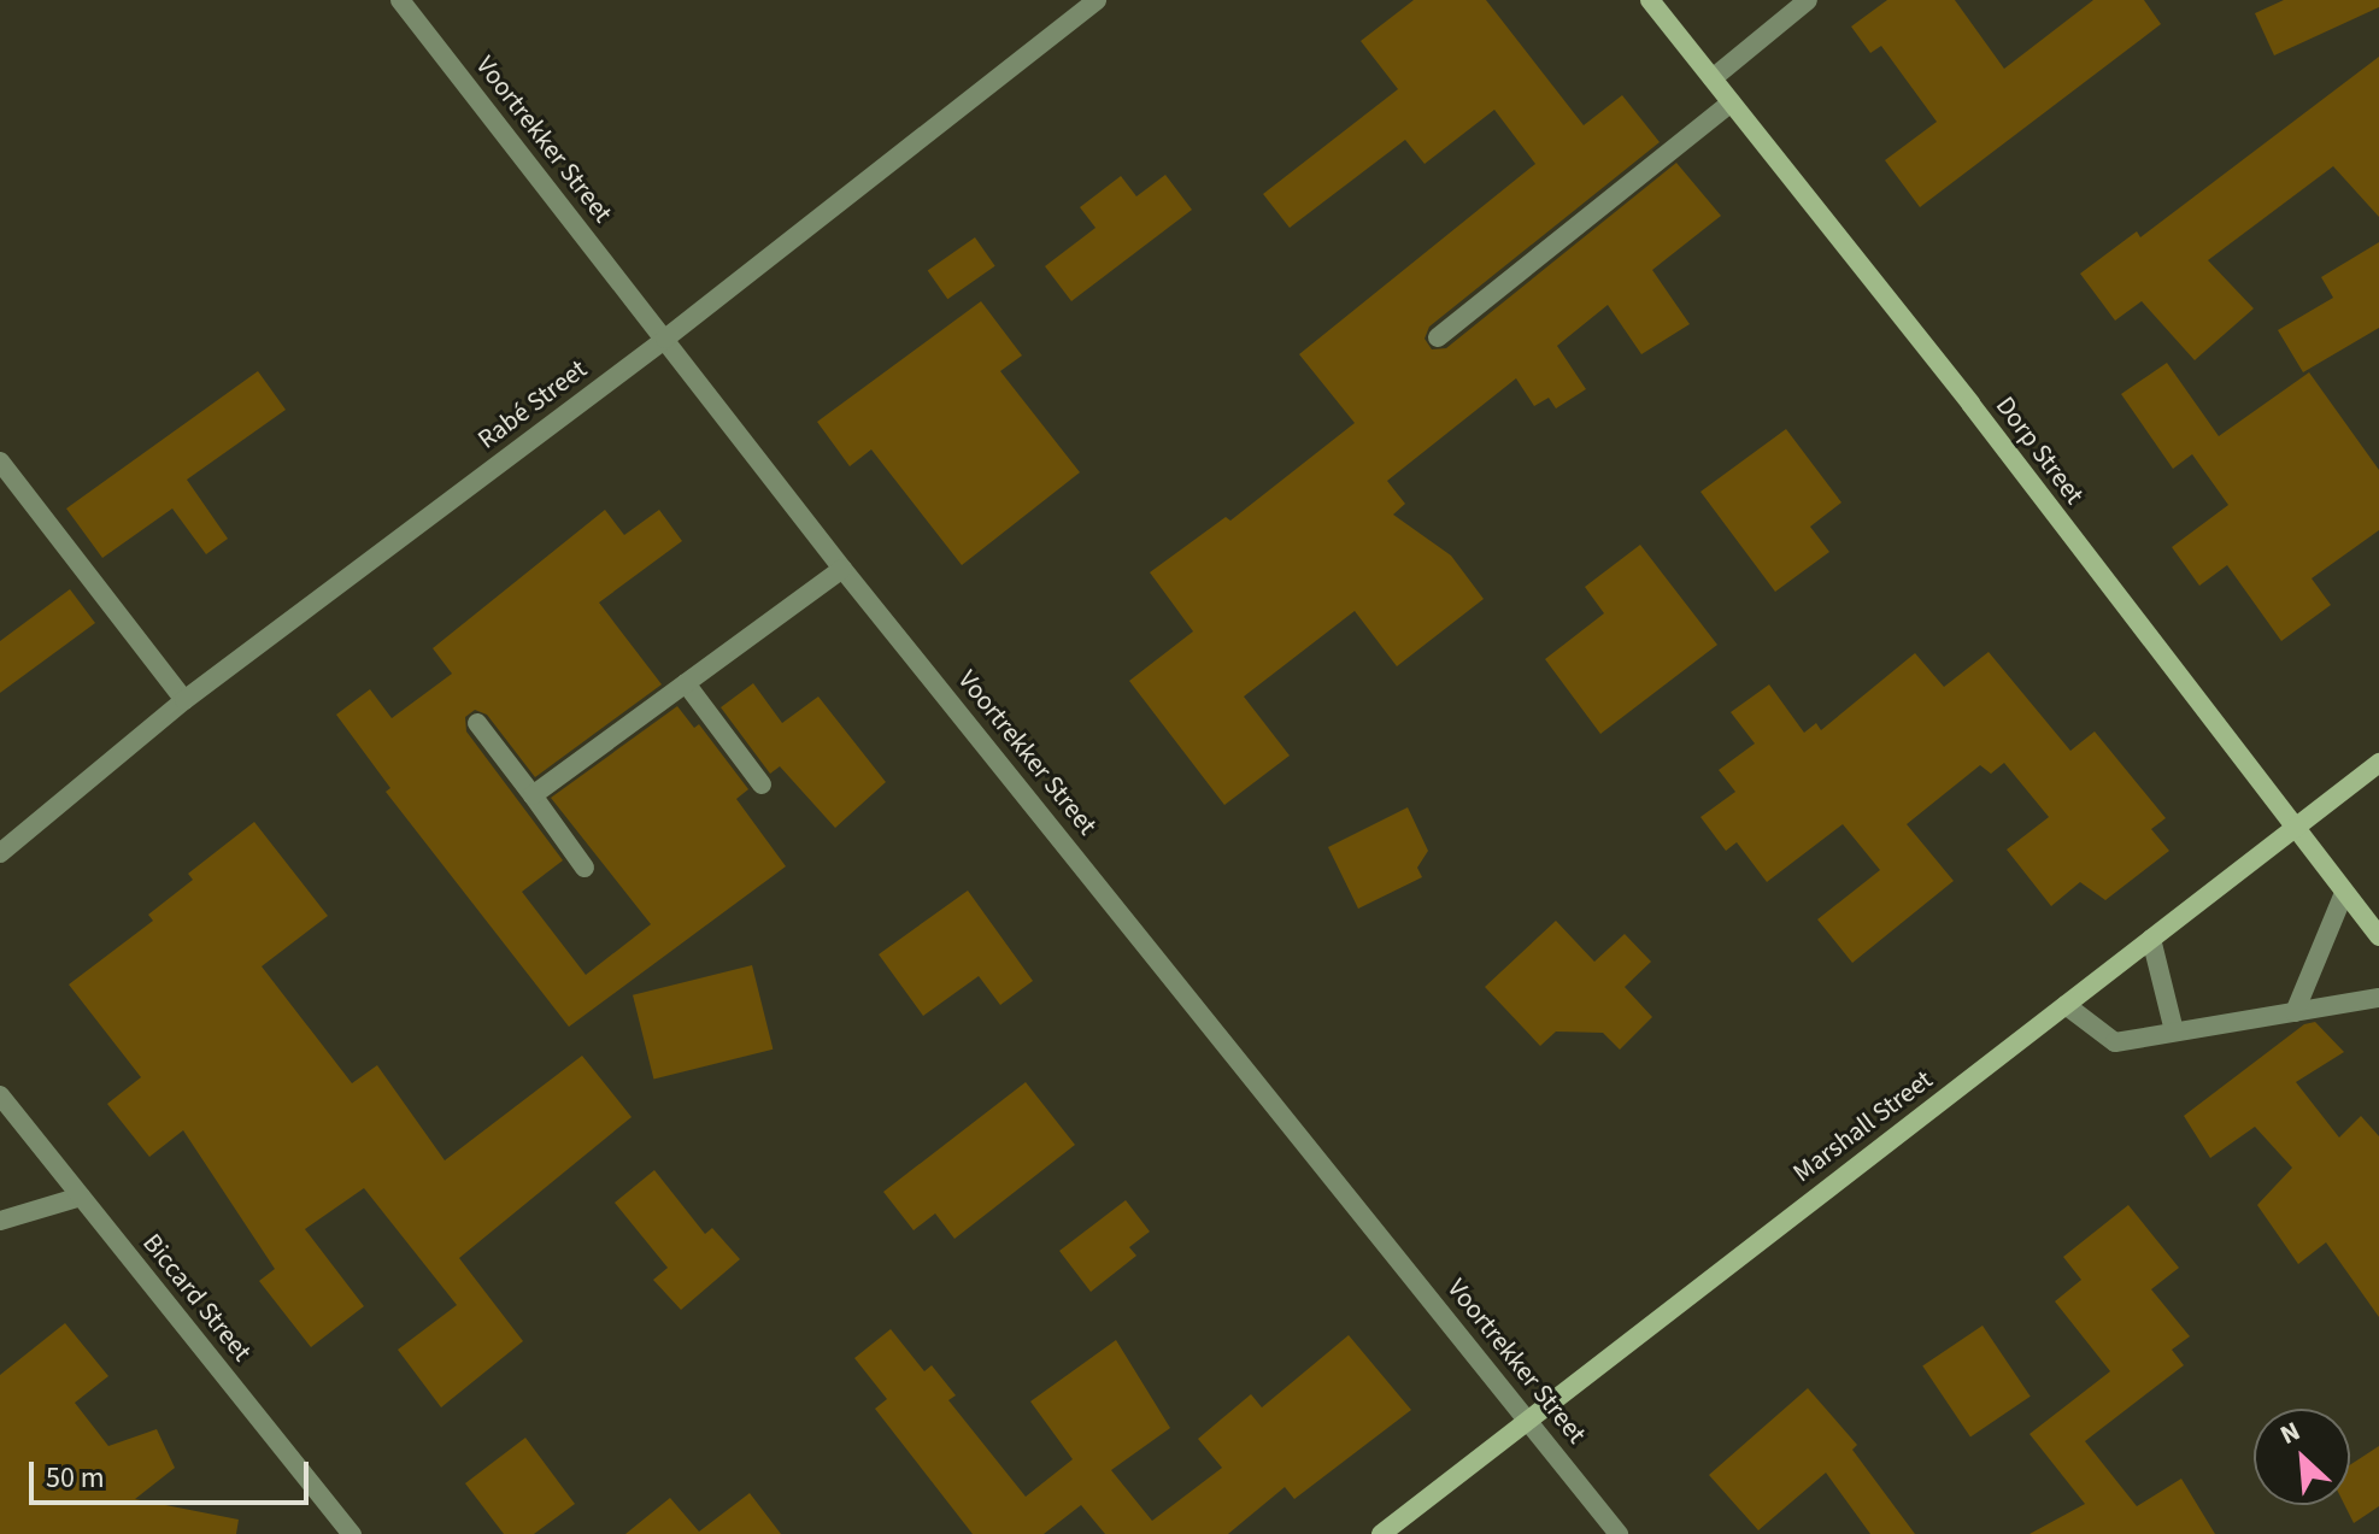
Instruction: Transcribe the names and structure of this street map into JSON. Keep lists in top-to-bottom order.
{
  "streets": {
    "street": [
      "Voortrekker Street",
      "Rabé Street",
      "Dorp Street",
      "Marshall Street",
      "Biccard Street"
    ]
  },
  "crossings": [
    ["Voortrekker Street", "Rabé Street"],
    ["Voortrekker Street", "Marshall Street"],
    ["Dorp Street", "Marshall Street"]
  ],
  "scale_bar": "50 m",
  "north": "top left"
}
